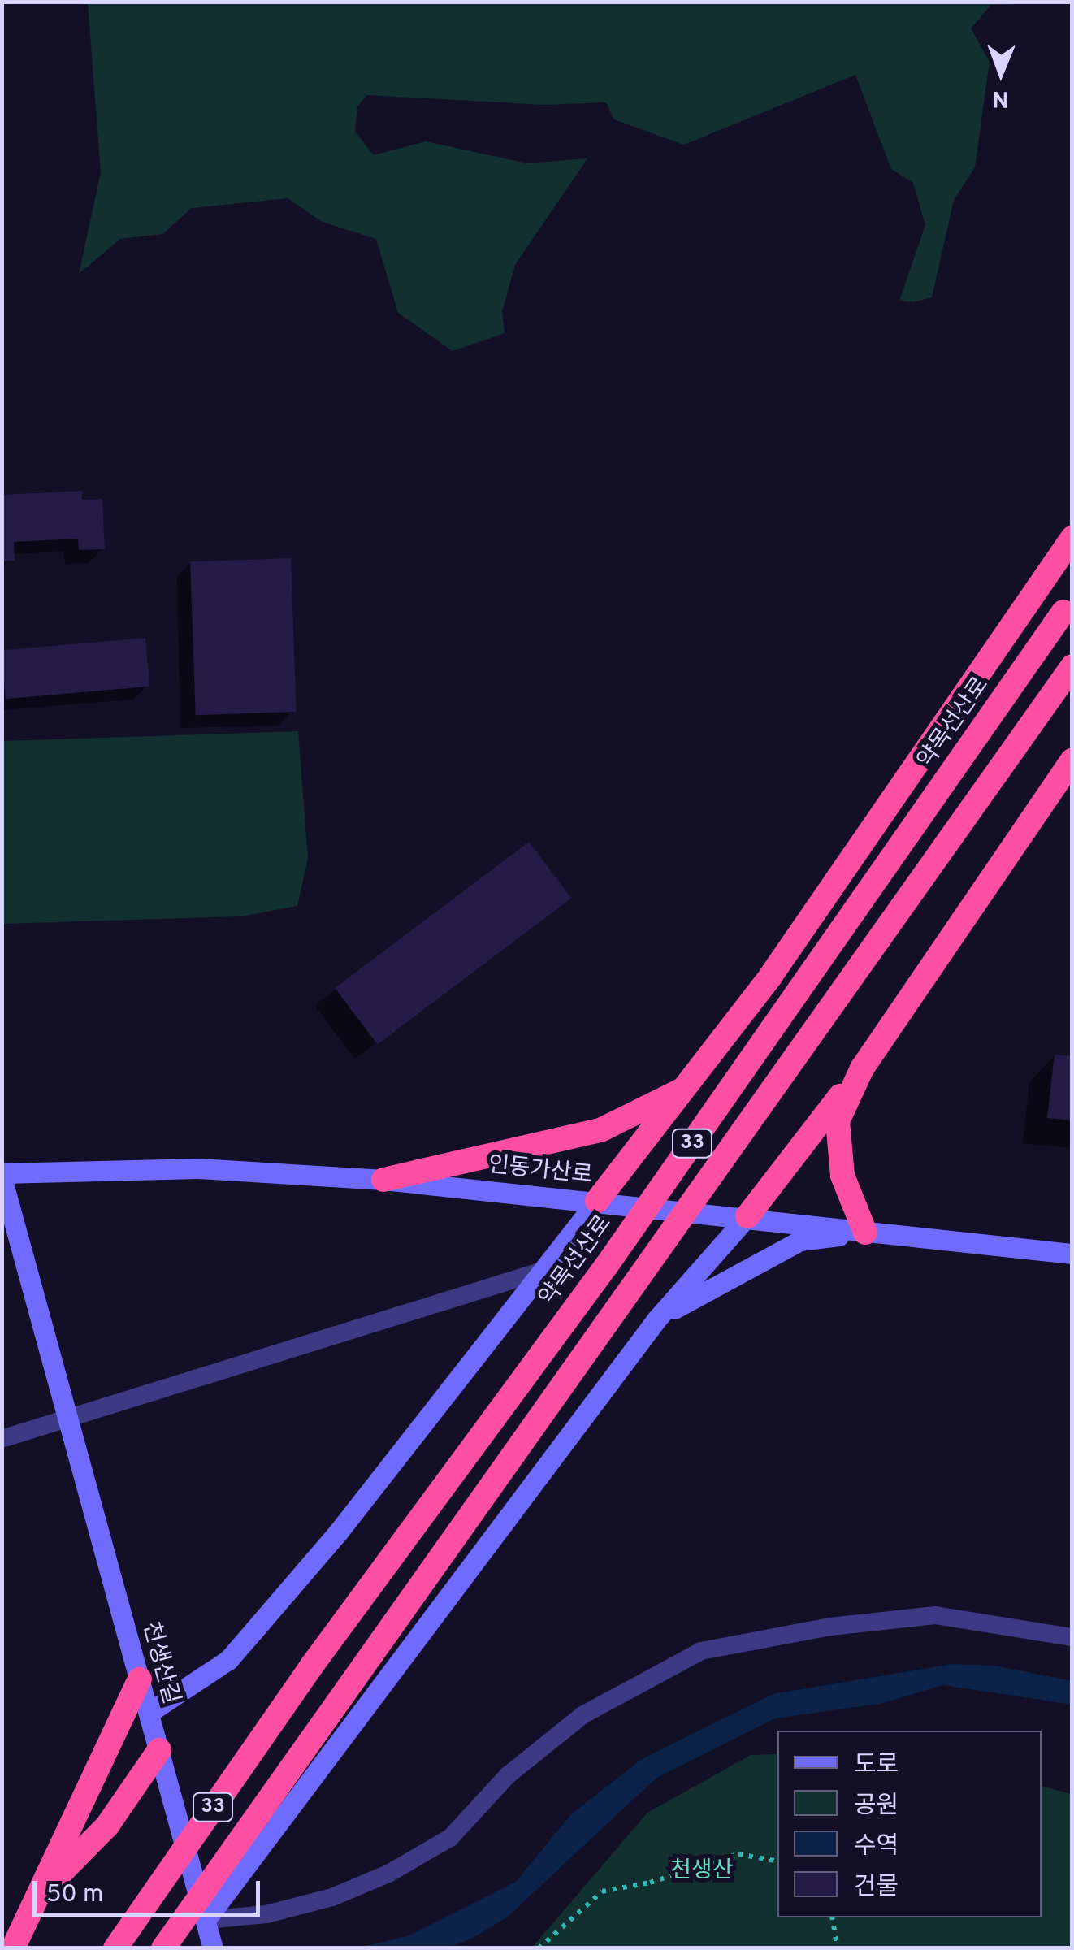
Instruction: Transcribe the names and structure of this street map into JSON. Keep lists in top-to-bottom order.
{
  "streets": {
    "highway": ["약목선산로", "33"],
    "main road": ["인동가산로", "천생산길"]
  },
  "crossings": [
    ["인동가산로", "천생산길"]
  ],
  "parks": ["천생산"],
  "legend": [
    "도로",
    "공원",
    "수역",
    "건물"
  ],
  "scale_bar": "50 m",
  "north": "bottom"
}
